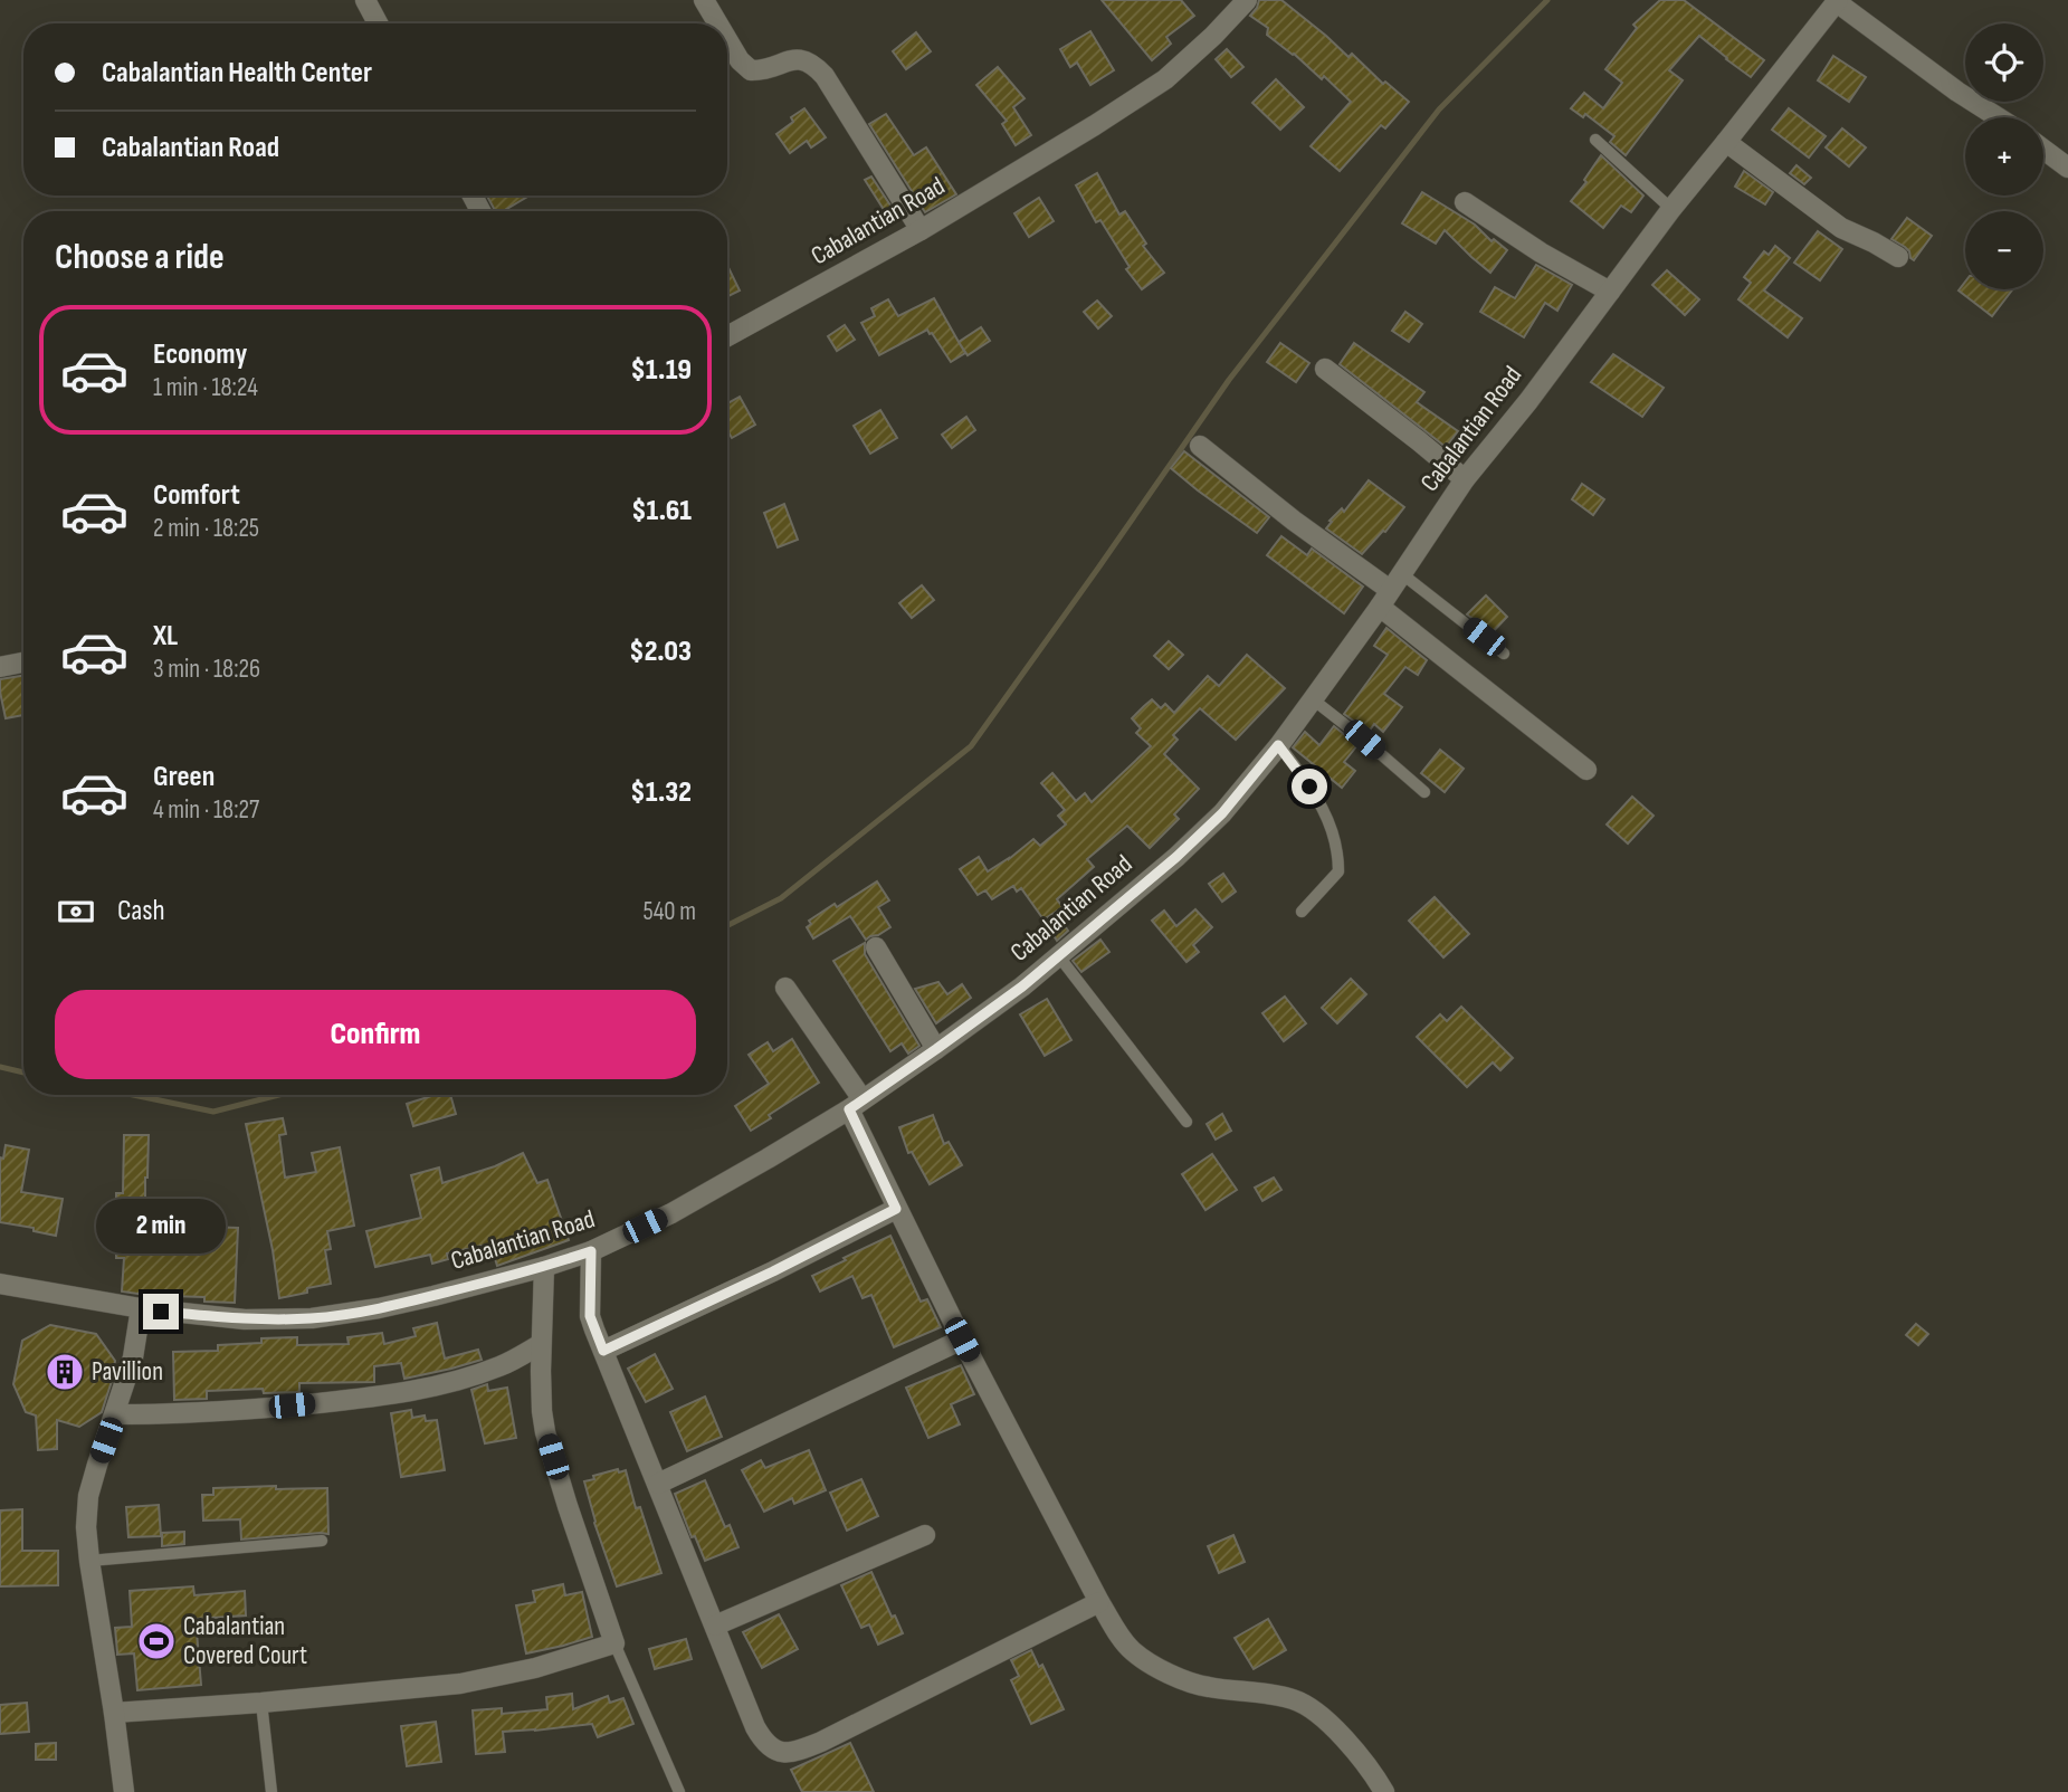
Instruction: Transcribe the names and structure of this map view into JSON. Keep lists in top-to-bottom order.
{
  "streets": {
    "street": ["Cabalantian Road"]
  },
  "places": {
    "building": ["Pavillion"],
    "sports": ["Cabalantian Covered Court"]
  },
  "page": {
    "map_buttons": ["+", "−"],
    "banner": ["Cabalantian Health Center", "Cabalantian Road"],
    "heading": "Choose a ride",
    "list": [
      {
        "name": "Economy",
        "note": "1 min · 18:24",
        "value": "$1.19"
      },
      {
        "name": "Comfort",
        "note": "2 min · 18:25",
        "value": "$1.61"
      },
      {
        "name": "XL",
        "note": "3 min · 18:26",
        "value": "$2.03"
      },
      {
        "name": "Green",
        "note": "4 min · 18:27",
        "value": "$1.32"
      }
    ],
    "pay": ["Cash", "540 m"],
    "buttons": "Confirm",
    "bubble": "2 min"
  }
}
